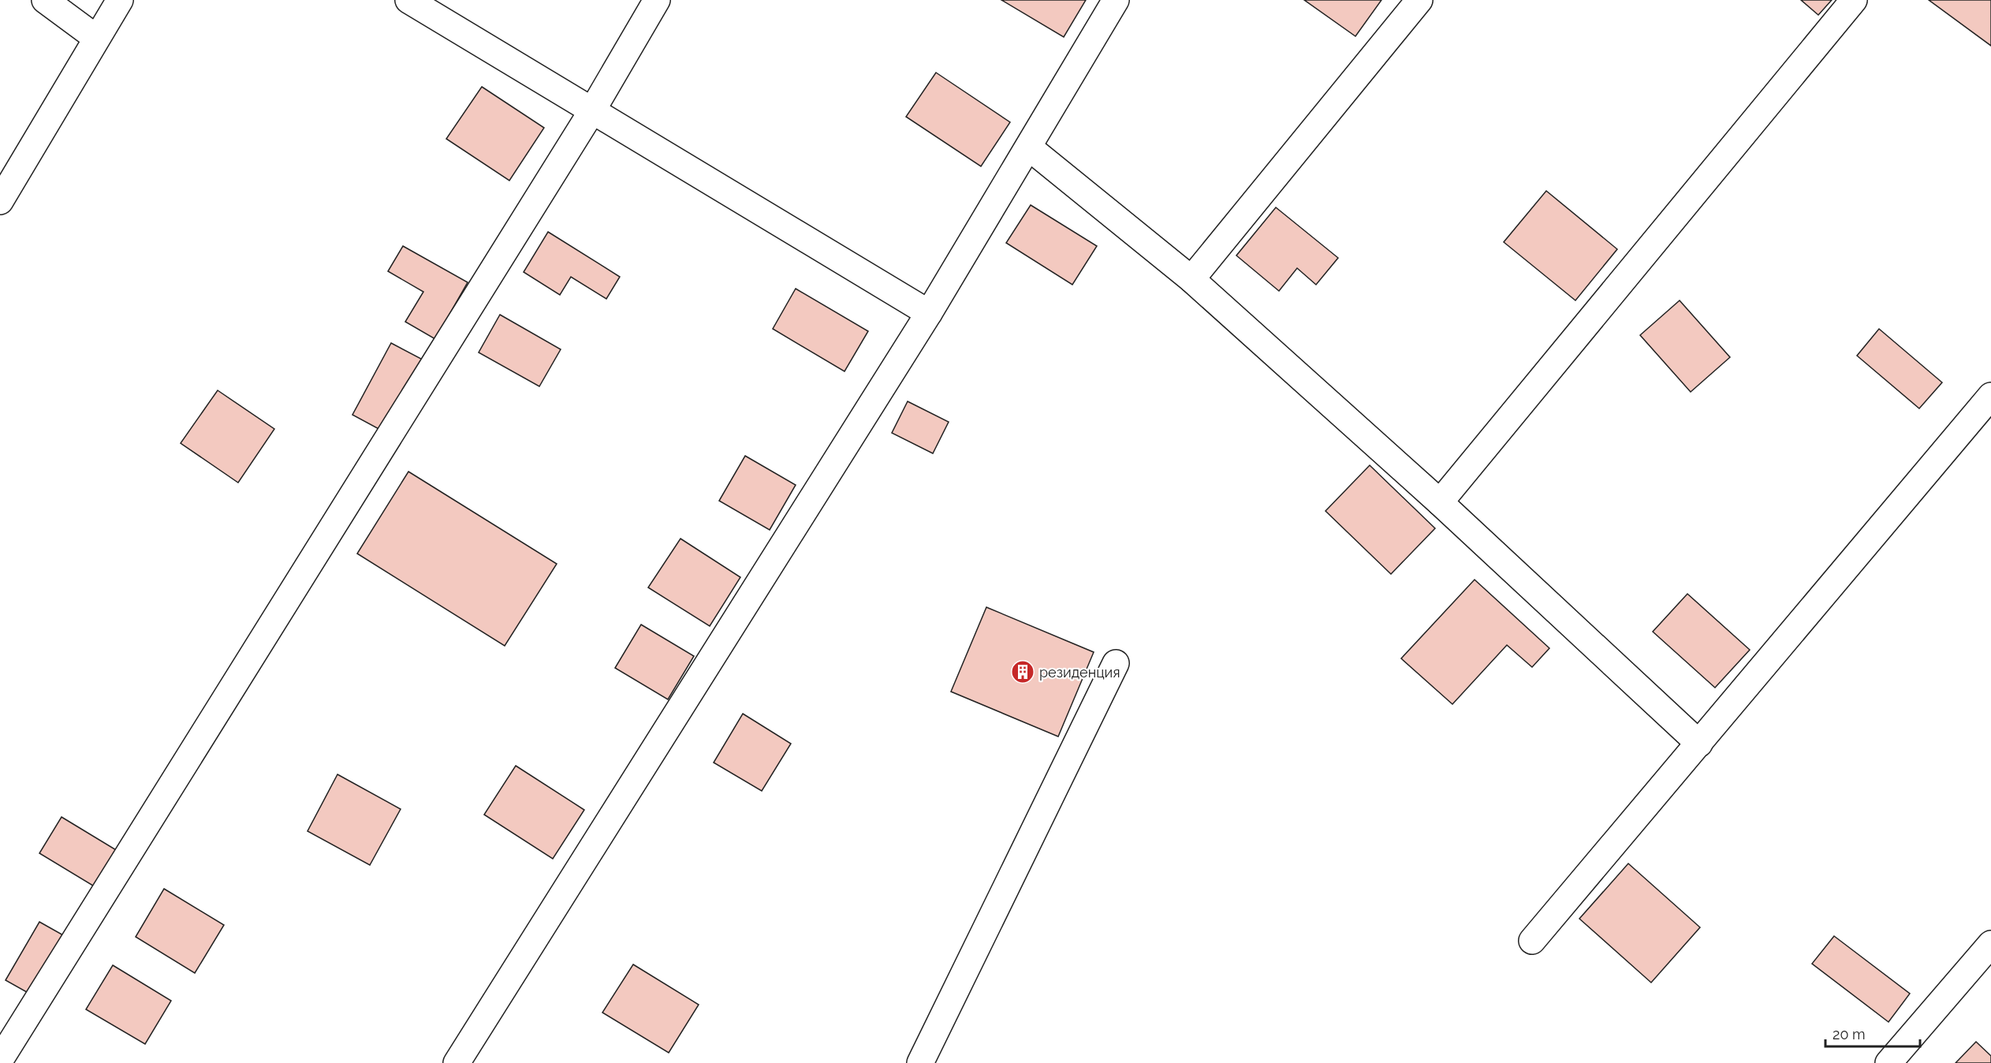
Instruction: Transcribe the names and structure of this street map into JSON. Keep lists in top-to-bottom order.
{
  "places": {
    "building": ["резиденция"]
  },
  "scale_bar": "20 m"
}
